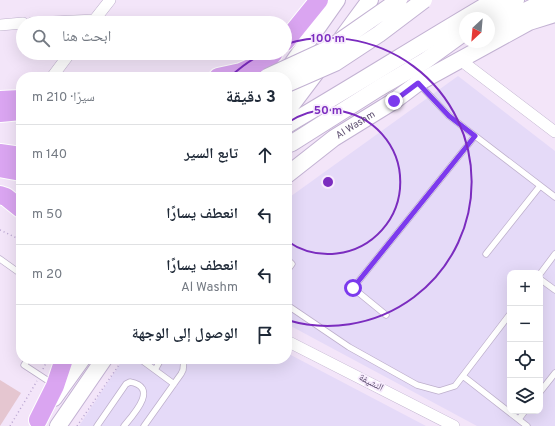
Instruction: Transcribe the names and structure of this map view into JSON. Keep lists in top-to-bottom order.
{
  "streets": {
    "street": ["Al Washm", "النشيفة"]
  },
  "north": "bottom left",
  "page": {
    "search": "ابحث هنا",
    "heading": ["3 دقيقة", "سيرًا · 210 m"],
    "list": [
      ["تابع السير", "140 m"],
      ["انعطف يسارًا", "50 m"],
      ["انعطف يسارًا", "Al Washm", "20 m"],
      "الوصول إلى الوجهة"
    ],
    "map_buttons": ["+", "−"]
  },
  "rings": ["100 m", "50 m"]
}
